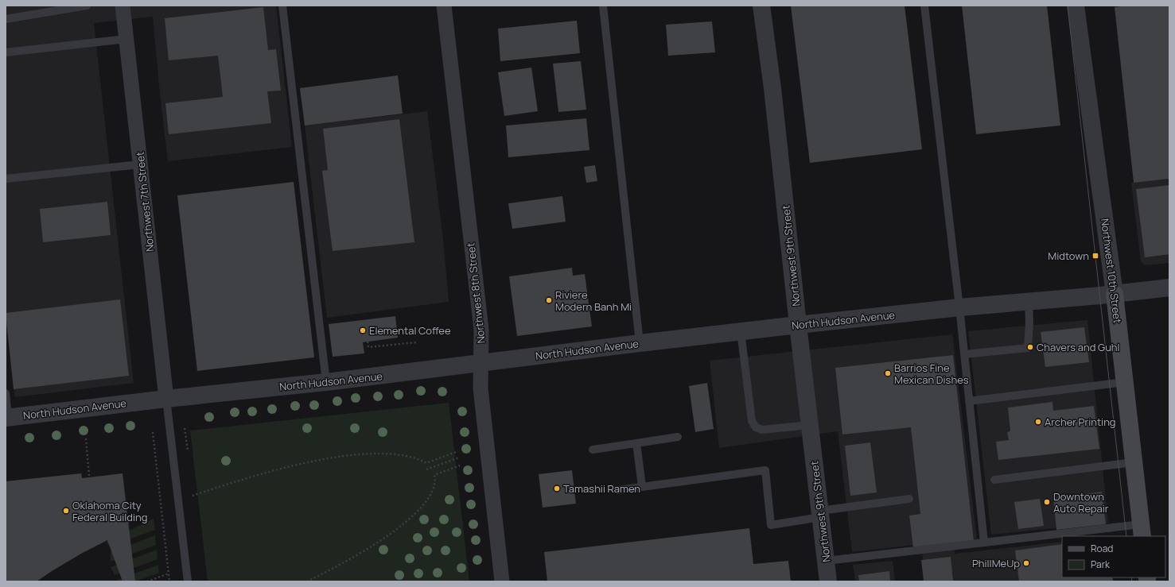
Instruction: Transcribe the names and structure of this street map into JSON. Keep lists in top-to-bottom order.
{
  "streets": {
    "main road": ["Northwest 10th Street"],
    "street": [
      "Northwest 7th Street",
      "Northwest 9th Street",
      "Northwest 8th Street",
      "North Hudson Avenue"
    ]
  },
  "crossings": [
    ["Northwest 7th Street", "North Hudson Avenue"],
    ["Northwest 9th Street", "North Hudson Avenue"],
    ["Northwest 10th Street", "North Hudson Avenue"],
    ["Northwest 8th Street", "North Hudson Avenue"]
  ],
  "places": {
    "transit": ["Midtown"],
    "other": [
      "Riviere Modern Banh Mi",
      "Elemental Coffee",
      "Chavers and Guhl",
      "Barrios Fine Mexican Dishes",
      "Archer Printing",
      "Tamashii Ramen",
      "Downtown Auto Repair",
      "Oklahoma City Federal Building",
      "PhillMeUp"
    ]
  },
  "legend": ["Road", "Park"]
}
